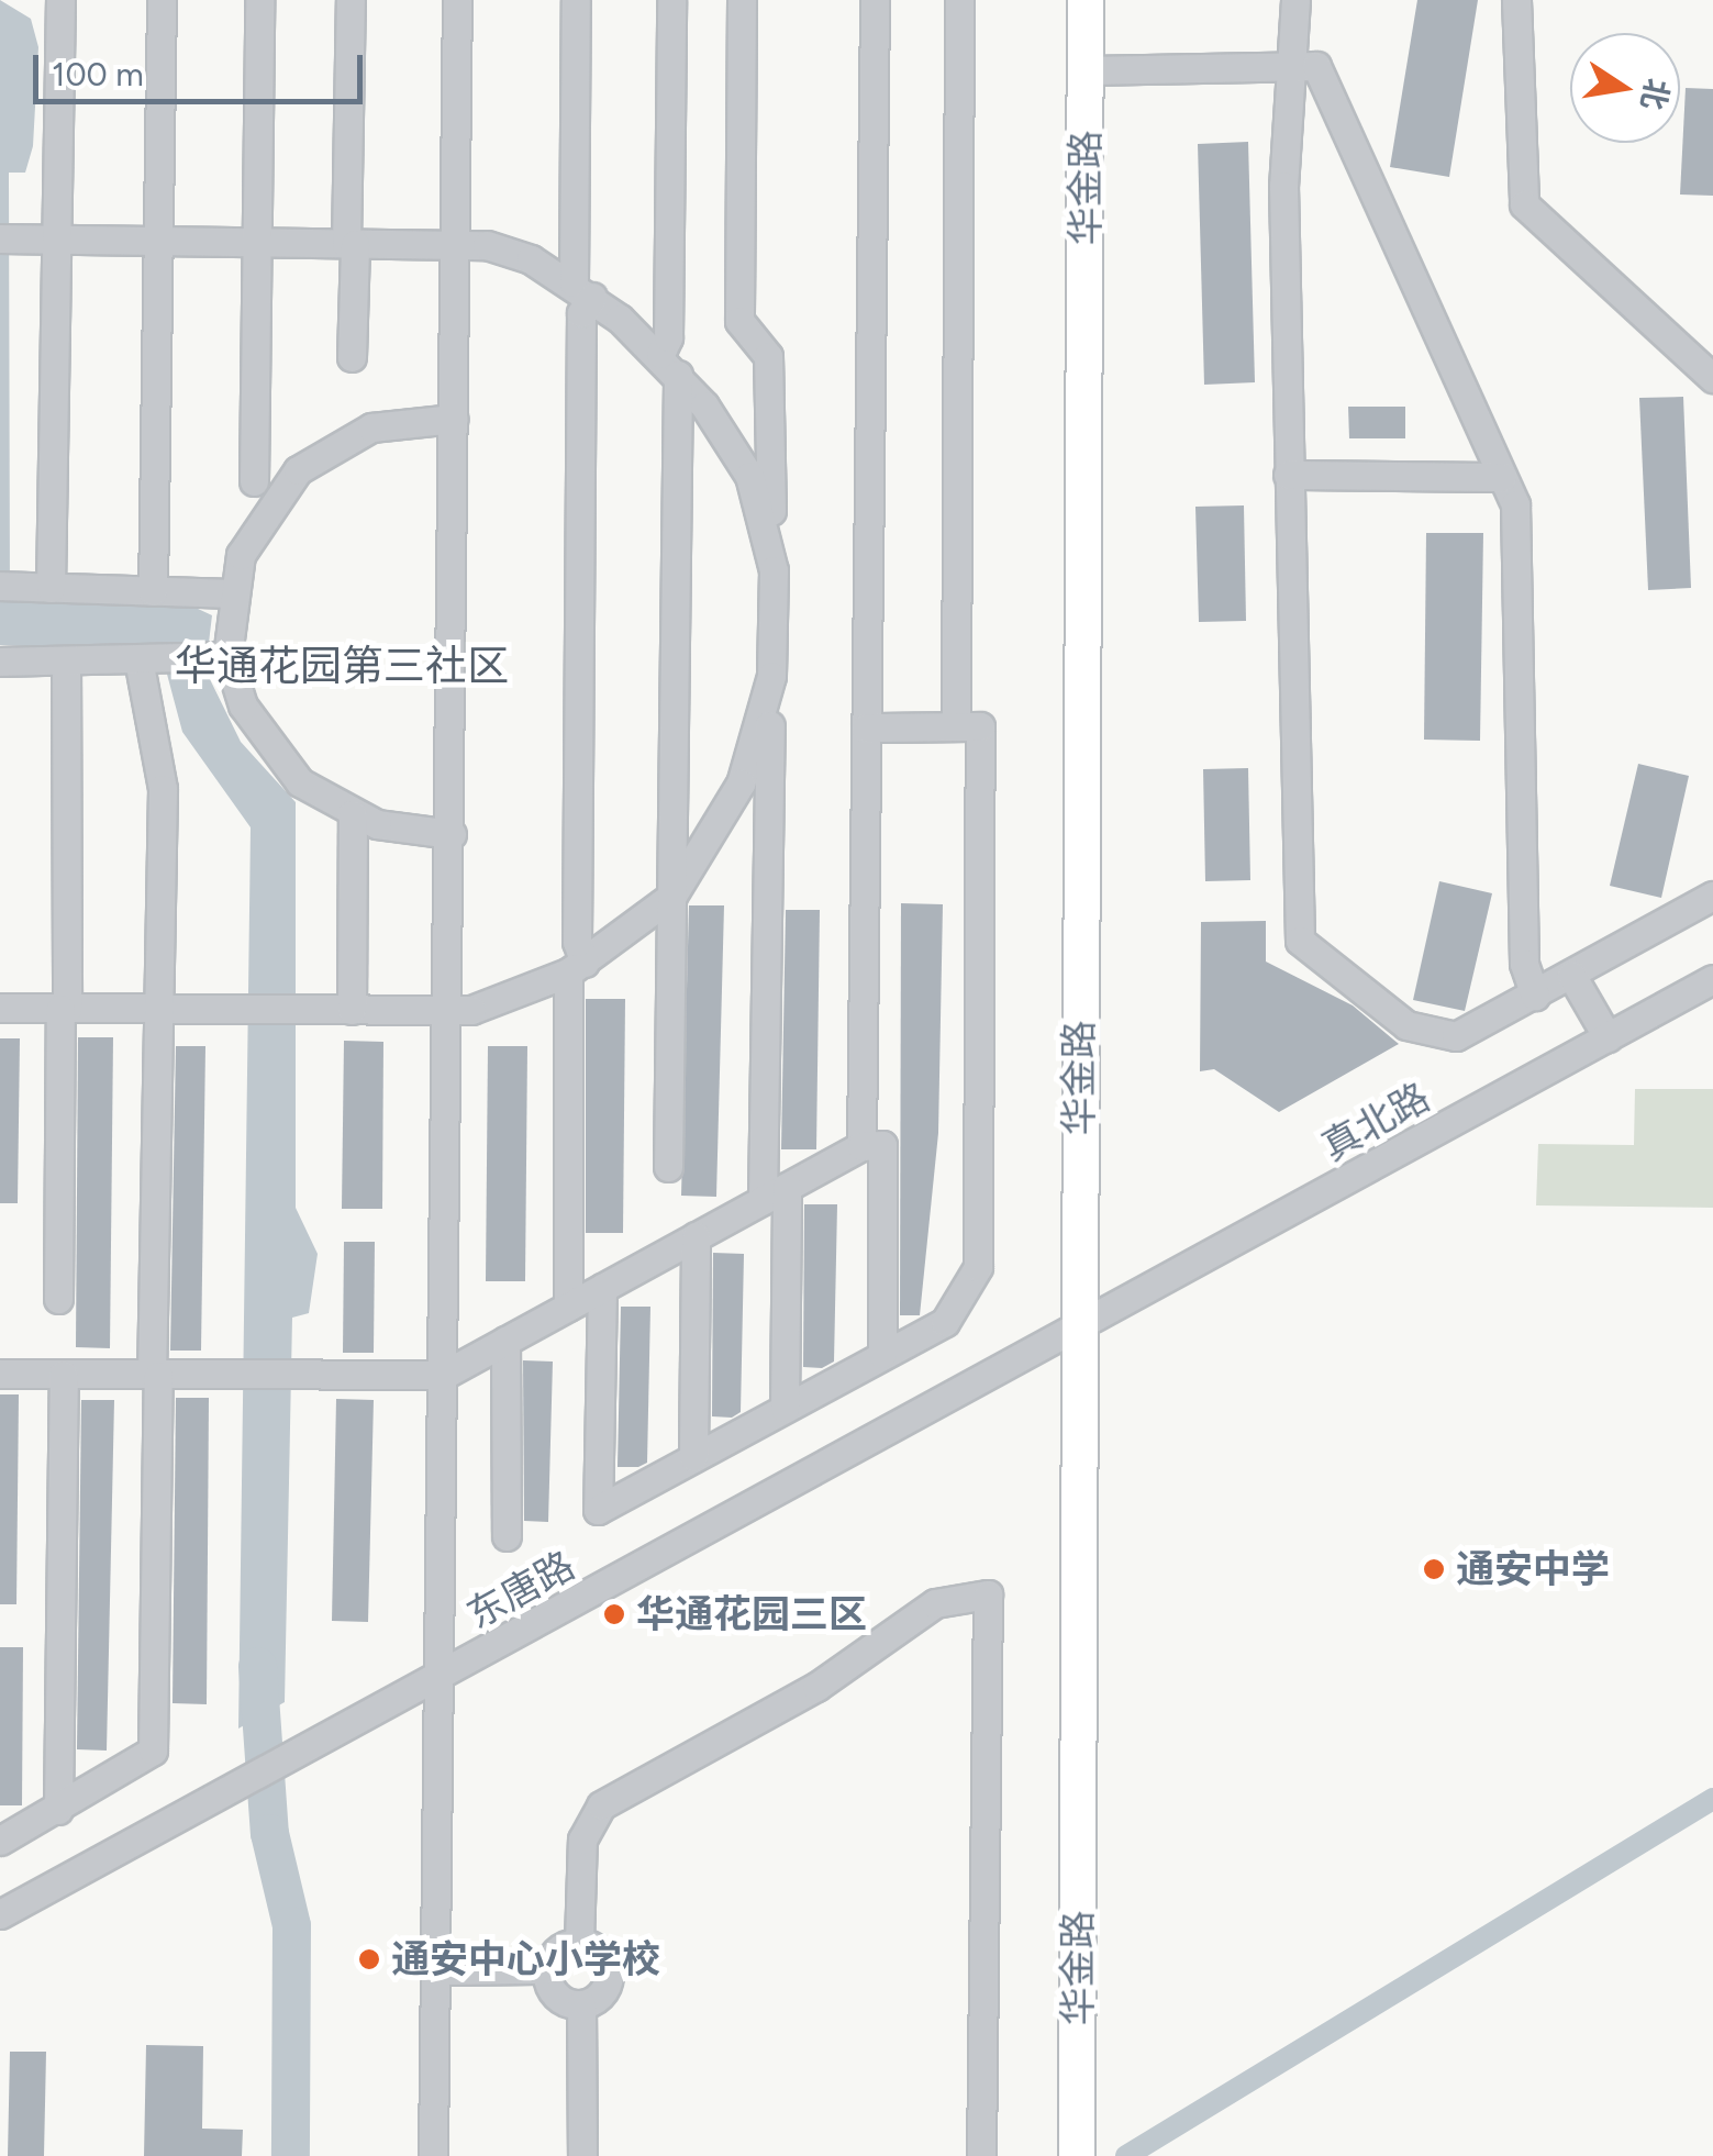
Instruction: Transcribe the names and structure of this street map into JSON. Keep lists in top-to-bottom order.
{
  "streets": {
    "main road": ["华金路"],
    "street": ["真北路", "东唐路"]
  },
  "crossings": [
    ["华金路", "真北路"],
    ["华金路", "东唐路"],
    ["真北路", "东唐路"]
  ],
  "districts": ["华通花园第三社区"],
  "places": ["通安中学", "华通花园三区", "通安中心小学校"],
  "scale_bar": "100 m",
  "north": "right"
}
